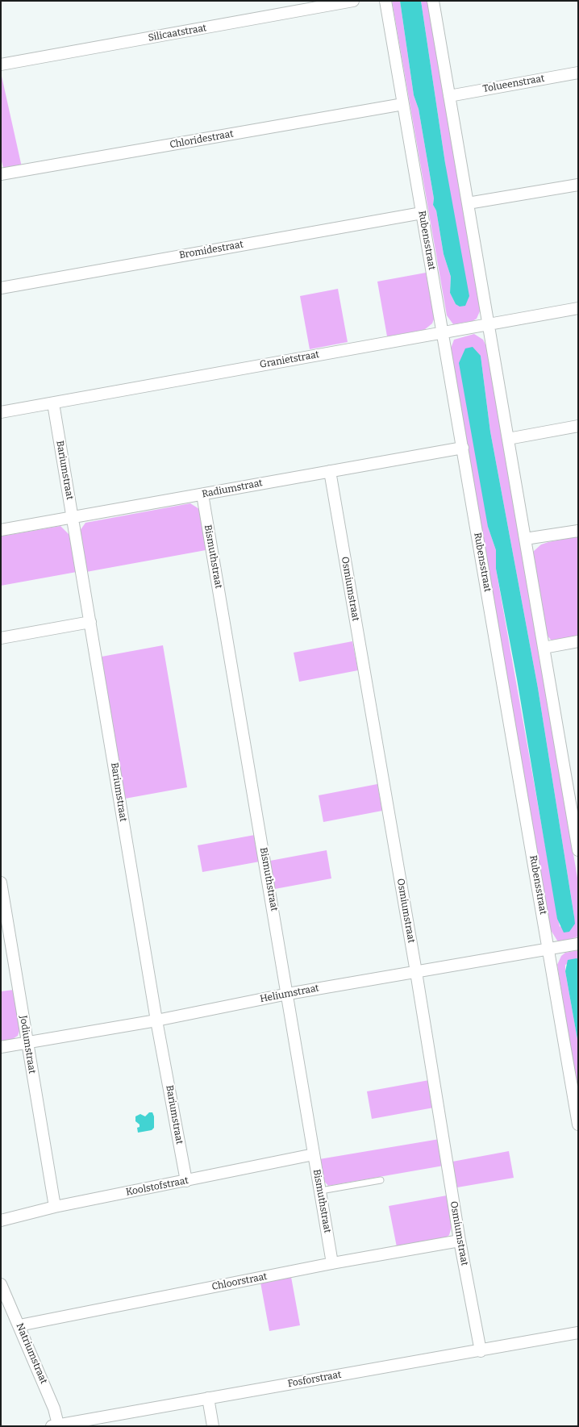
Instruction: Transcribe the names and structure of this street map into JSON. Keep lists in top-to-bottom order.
{
  "streets": {
    "street": [
      "Silicaatstraat",
      "Tolueenstraat",
      "Chloridestraat",
      "Rubensstraat",
      "Bromidestraat",
      "Granietstraat",
      "Bariumstraat",
      "Radiumstraat",
      "Bismuthstraat",
      "Osmiumstraat",
      "Heliumstraat",
      "Jodiumstraat",
      "Koolstofstraat",
      "Chloorstraat",
      "Natriumstraat",
      "Fosforstraat"
    ]
  },
  "crossings": [
    ["Chloridestraat", "Rubensstraat"],
    ["Rubensstraat", "Bromidestraat"],
    ["Rubensstraat", "Granietstraat"],
    ["Rubensstraat", "Radiumstraat"],
    ["Rubensstraat", "Heliumstraat"],
    ["Granietstraat", "Bariumstraat"],
    ["Bariumstraat", "Radiumstraat"],
    ["Bariumstraat", "Heliumstraat"],
    ["Bariumstraat", "Koolstofstraat"],
    ["Radiumstraat", "Bismuthstraat"],
    ["Radiumstraat", "Osmiumstraat"],
    ["Bismuthstraat", "Heliumstraat"],
    ["Bismuthstraat", "Koolstofstraat"],
    ["Bismuthstraat", "Chloorstraat"],
    ["Osmiumstraat", "Heliumstraat"],
    ["Osmiumstraat", "Chloorstraat"],
    ["Osmiumstraat", "Fosforstraat"],
    ["Heliumstraat", "Jodiumstraat"],
    ["Jodiumstraat", "Koolstofstraat"],
    ["Chloorstraat", "Natriumstraat"],
    ["Natriumstraat", "Fosforstraat"]
  ]
}
